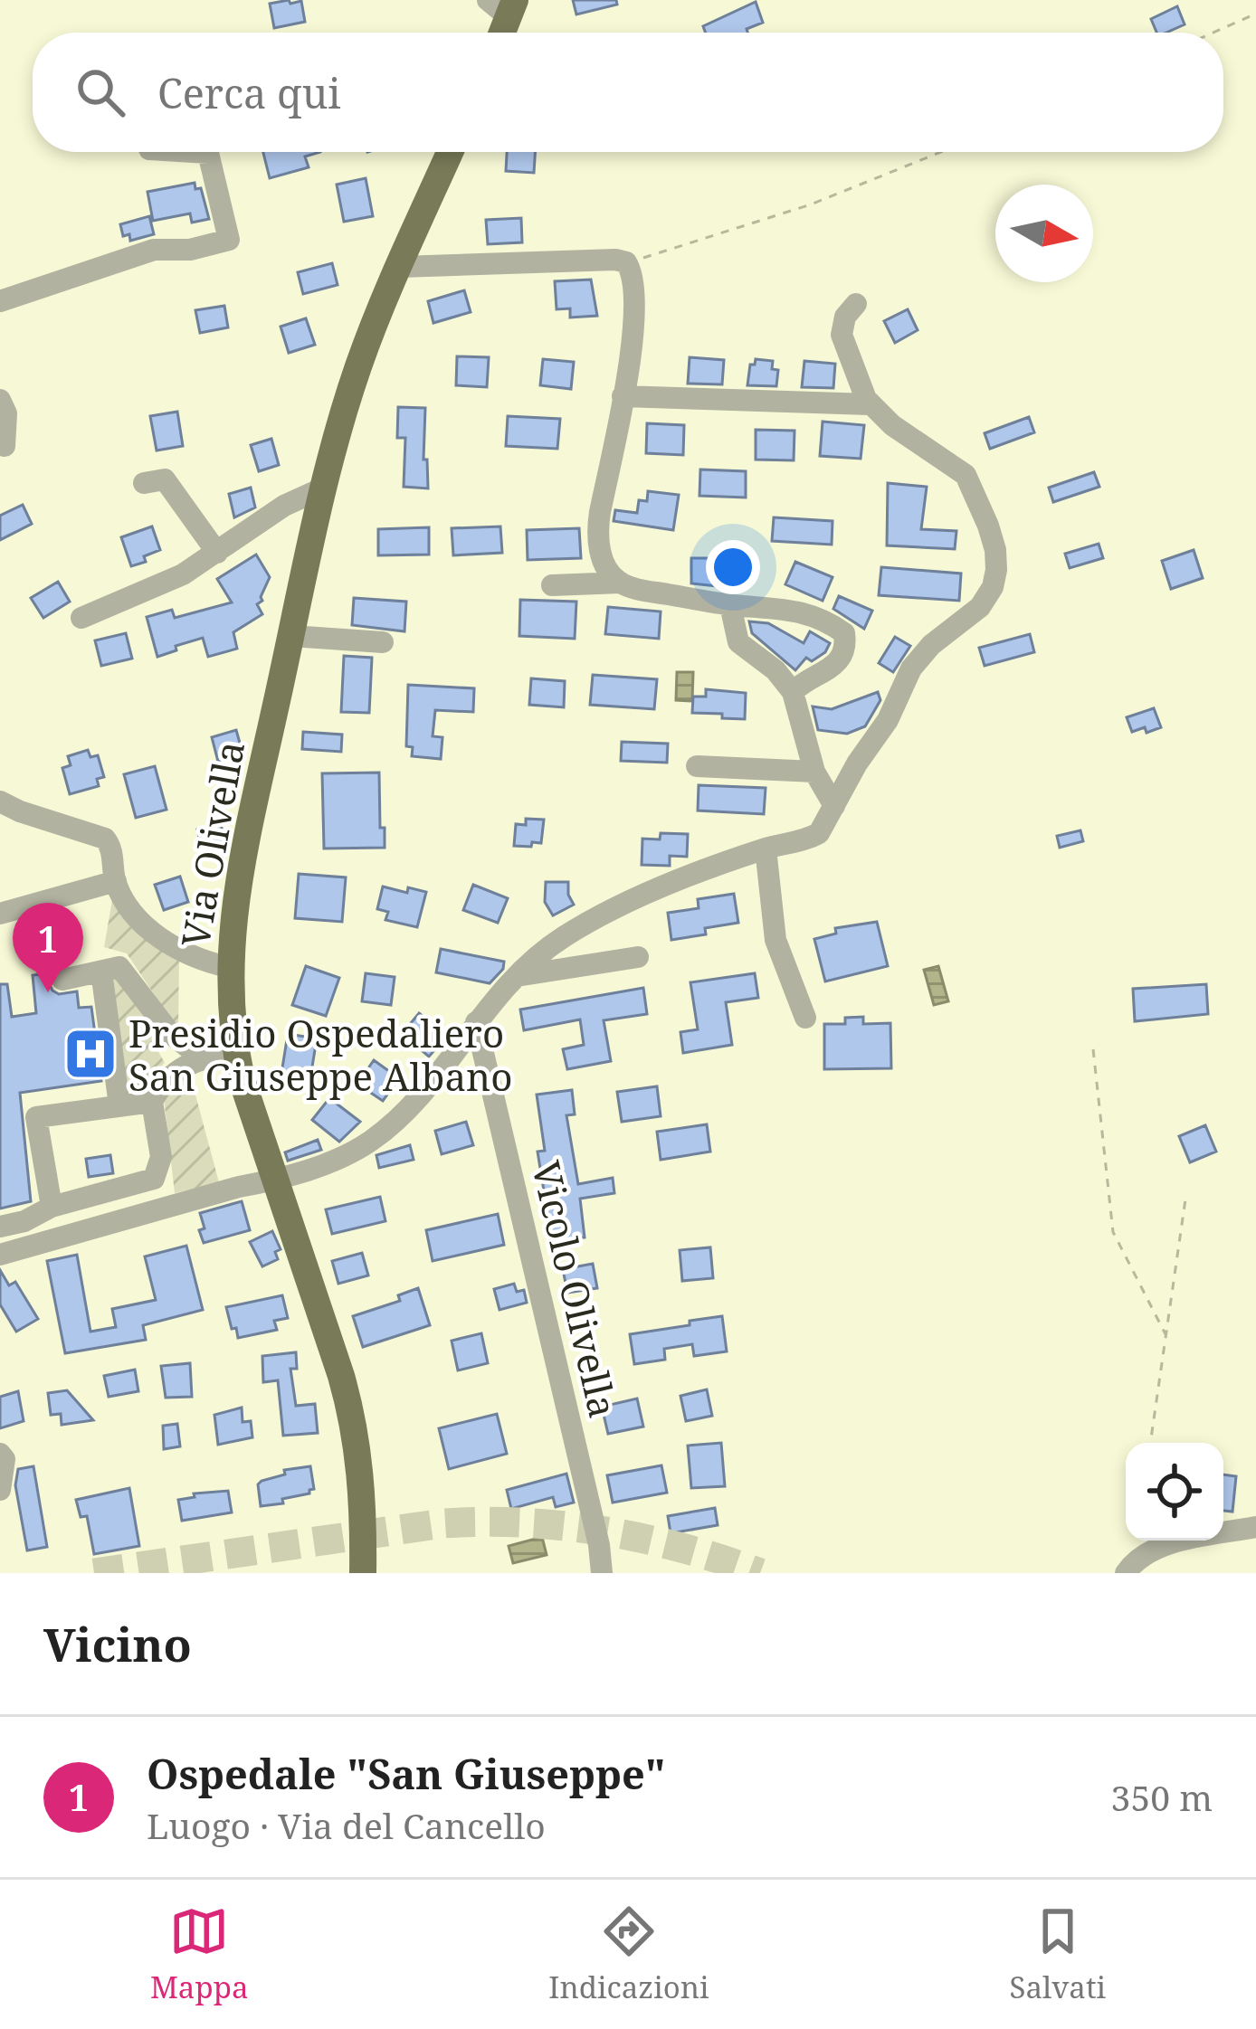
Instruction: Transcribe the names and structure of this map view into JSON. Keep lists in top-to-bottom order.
{
  "streets": {
    "main road": ["Via Olivella"],
    "street": ["Vicolo Olivella"]
  },
  "places": {
    "hospital": ["Presidio Ospedaliero San Giuseppe Albano"]
  },
  "north": "right",
  "page": {
    "search": "Cerca qui",
    "pins": "1",
    "heading": "Vicino",
    "list": [
      {
        "mark": "1",
        "name": "Ospedale \"San Giuseppe\"",
        "note": "Luogo · Via del Cancello",
        "value": "350 m"
      }
    ],
    "nav": ["Mappa", "Indicazioni", "Salvati"]
  }
}
